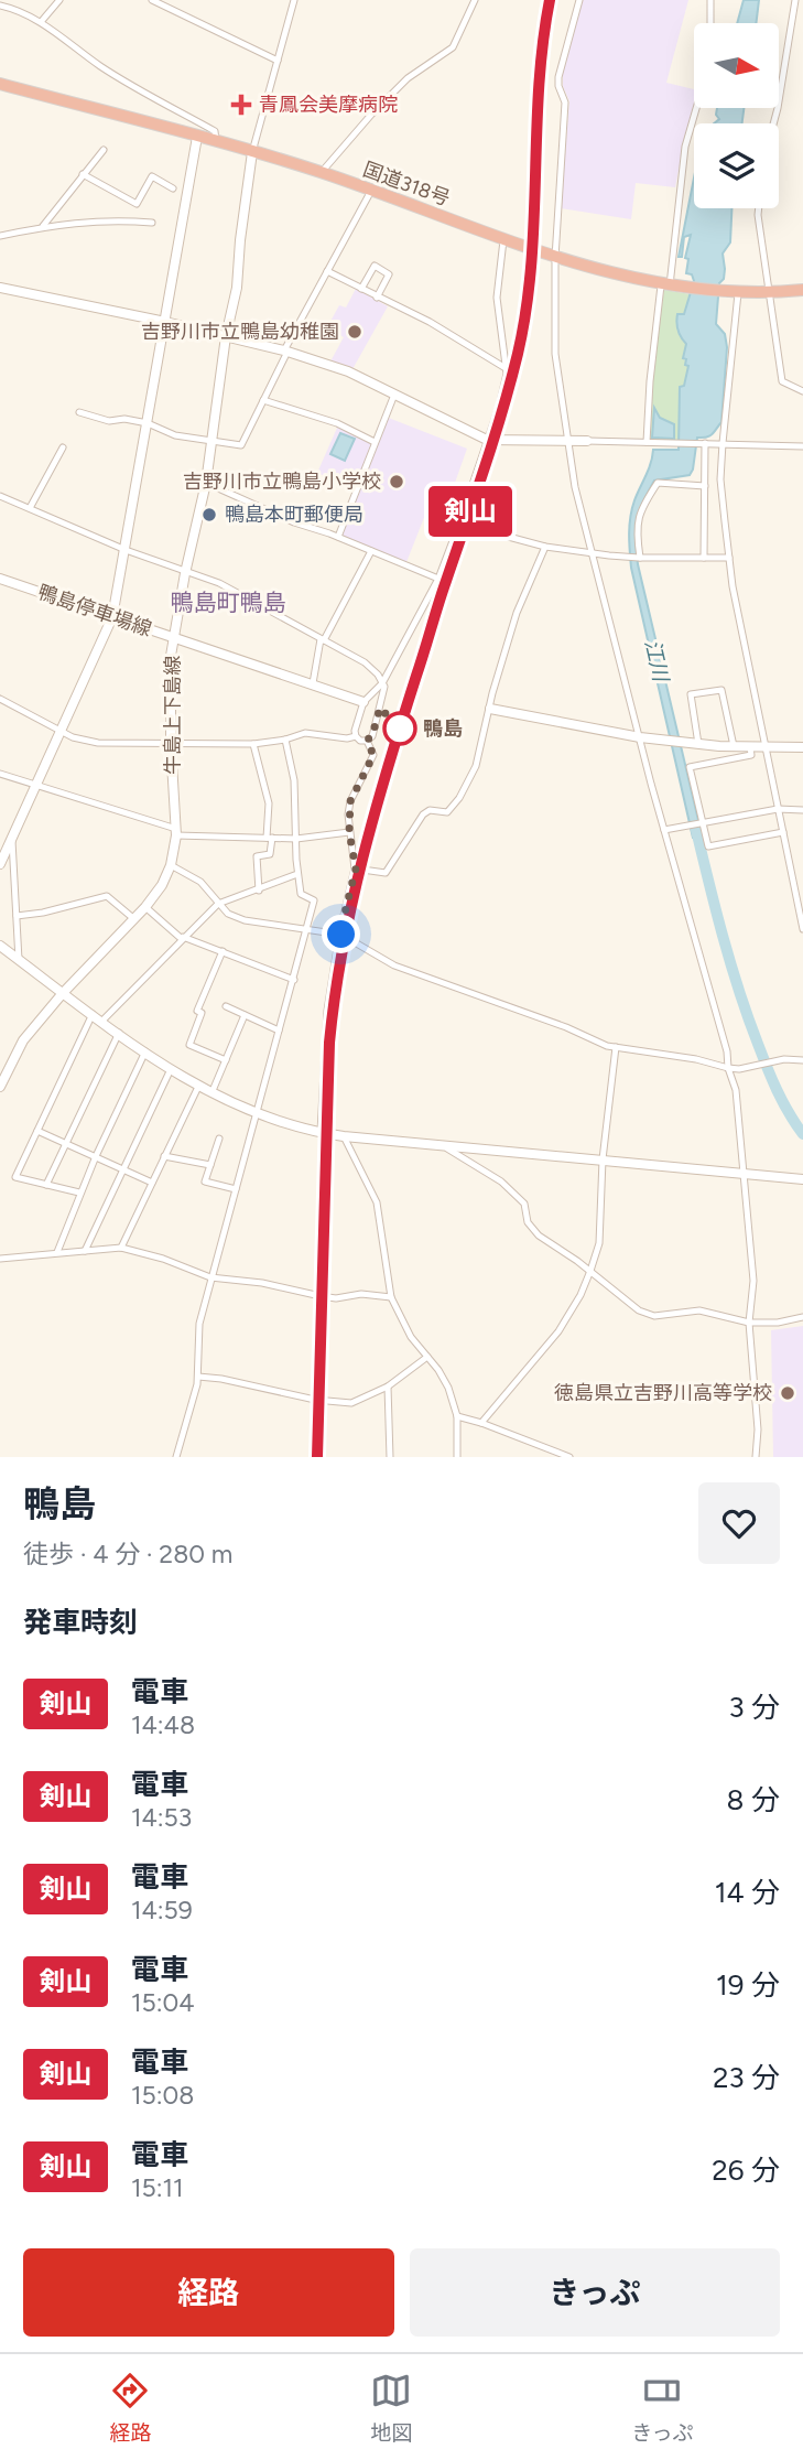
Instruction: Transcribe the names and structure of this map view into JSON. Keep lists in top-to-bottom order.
{
  "streets": {
    "highway": ["国道318号"],
    "street": ["鴨島停車場線", "牛島上下島線"]
  },
  "crossings": [
    ["国道318号", "牛島上下島線"],
    ["鴨島停車場線", "牛島上下島線"]
  ],
  "districts": ["鴨島町鴨島"],
  "water": ["江川"],
  "places": {
    "health": ["青鳳会美摩病院"],
    "other": [
      "吉野川市立鴨島幼稚園",
      "吉野川市立鴨島小学校",
      "鴨島本町郵便局",
      "鴨島",
      "徳島県立吉野川高等学校"
    ]
  },
  "north": "right",
  "page": {
    "on_map": "剣山",
    "heading": [
      ["鴨島", "徒歩 · 4 分 · 280 m"],
      "発車時刻"
    ],
    "list": [
      {
        "mark": "剣山",
        "name": "電車",
        "note": "14:48",
        "value": "3 分"
      },
      {
        "mark": "剣山",
        "name": "電車",
        "note": "14:53",
        "value": "8 分"
      },
      {
        "mark": "剣山",
        "name": "電車",
        "note": "14:59",
        "value": "14 分"
      },
      {
        "mark": "剣山",
        "name": "電車",
        "note": "15:04",
        "value": "19 分"
      },
      {
        "mark": "剣山",
        "name": "電車",
        "note": "15:08",
        "value": "23 分"
      },
      {
        "mark": "剣山",
        "name": "電車",
        "note": "15:11",
        "value": "26 分"
      }
    ],
    "buttons": ["経路", "きっぷ"],
    "tabs": ["経路", "地図", "きっぷ"]
  }
}
